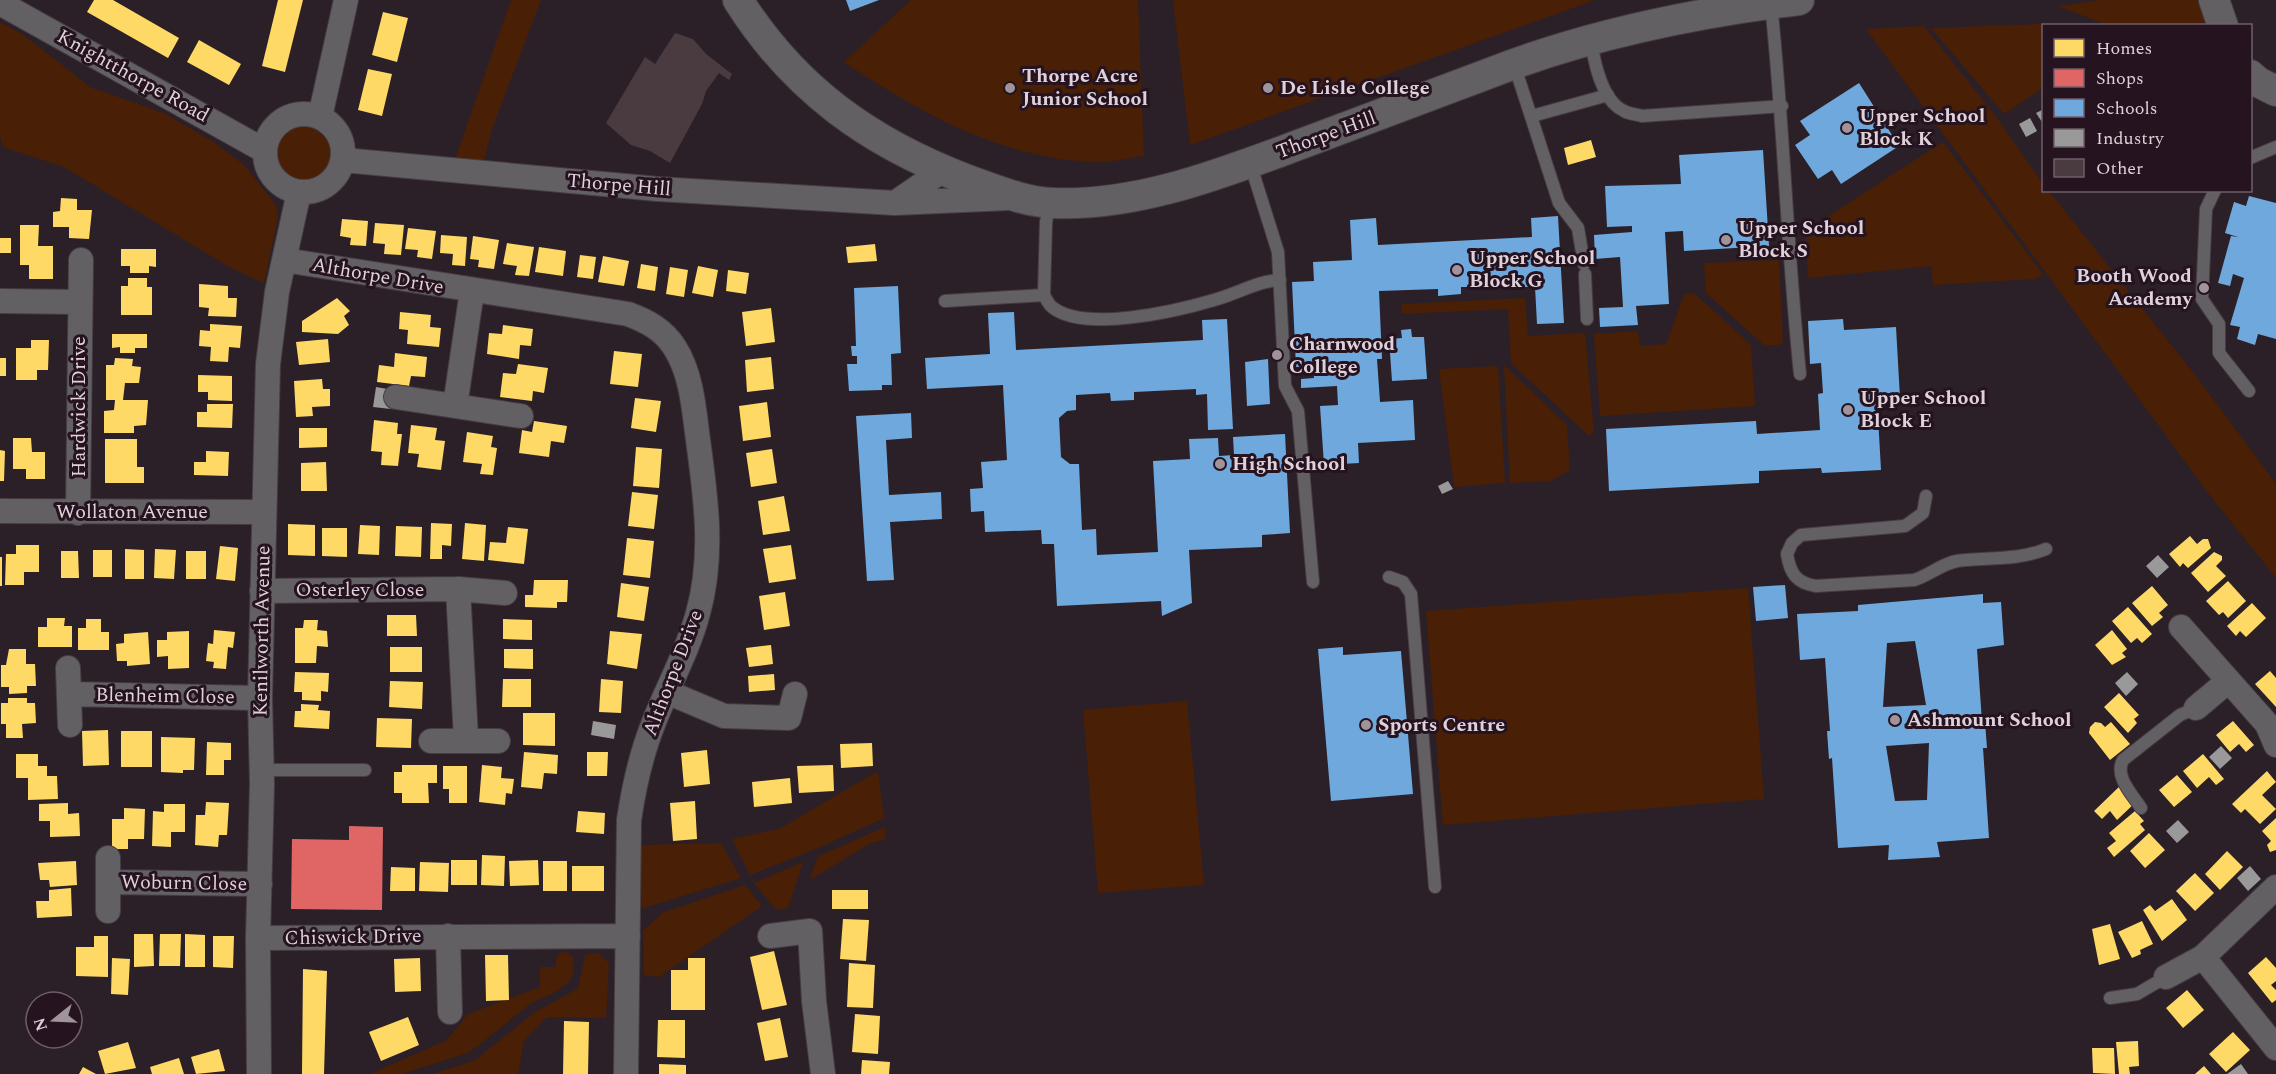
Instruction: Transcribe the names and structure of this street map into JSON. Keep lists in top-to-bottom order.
{
  "streets": {
    "street": [
      "Knightthorpe Road",
      "Thorpe Hill",
      "Althorpe Drive",
      "Hardwick Drive",
      "Wollaton Avenue",
      "Osterley Close",
      "Kenilworth Avenue",
      "Blenheim Close",
      "Woburn Close",
      "Chiswick Drive"
    ]
  },
  "crossings": [
    ["Knightthorpe Road", "Thorpe Hill"],
    ["Knightthorpe Road", "Kenilworth Avenue"],
    ["Thorpe Hill", "Kenilworth Avenue"],
    ["Althorpe Drive", "Kenilworth Avenue"],
    ["Althorpe Drive", "Chiswick Drive"],
    ["Hardwick Drive", "Wollaton Avenue"],
    ["Wollaton Avenue", "Kenilworth Avenue"],
    ["Osterley Close", "Kenilworth Avenue"],
    ["Kenilworth Avenue", "Blenheim Close"],
    ["Kenilworth Avenue", "Woburn Close"],
    ["Kenilworth Avenue", "Chiswick Drive"]
  ],
  "places": [
    "Thorpe Acre Junior School",
    "De Lisle College",
    "Upper School Block K",
    "Upper School Block S",
    "Upper School Block G",
    "Booth Wood Academy",
    "Charnwood College",
    "Upper School Block E",
    "High School",
    "Ashmount School",
    "Sports Centre"
  ],
  "legend": [
    "Homes",
    "Shops",
    "Schools",
    "Industry",
    "Other"
  ],
  "north": "left"
}
